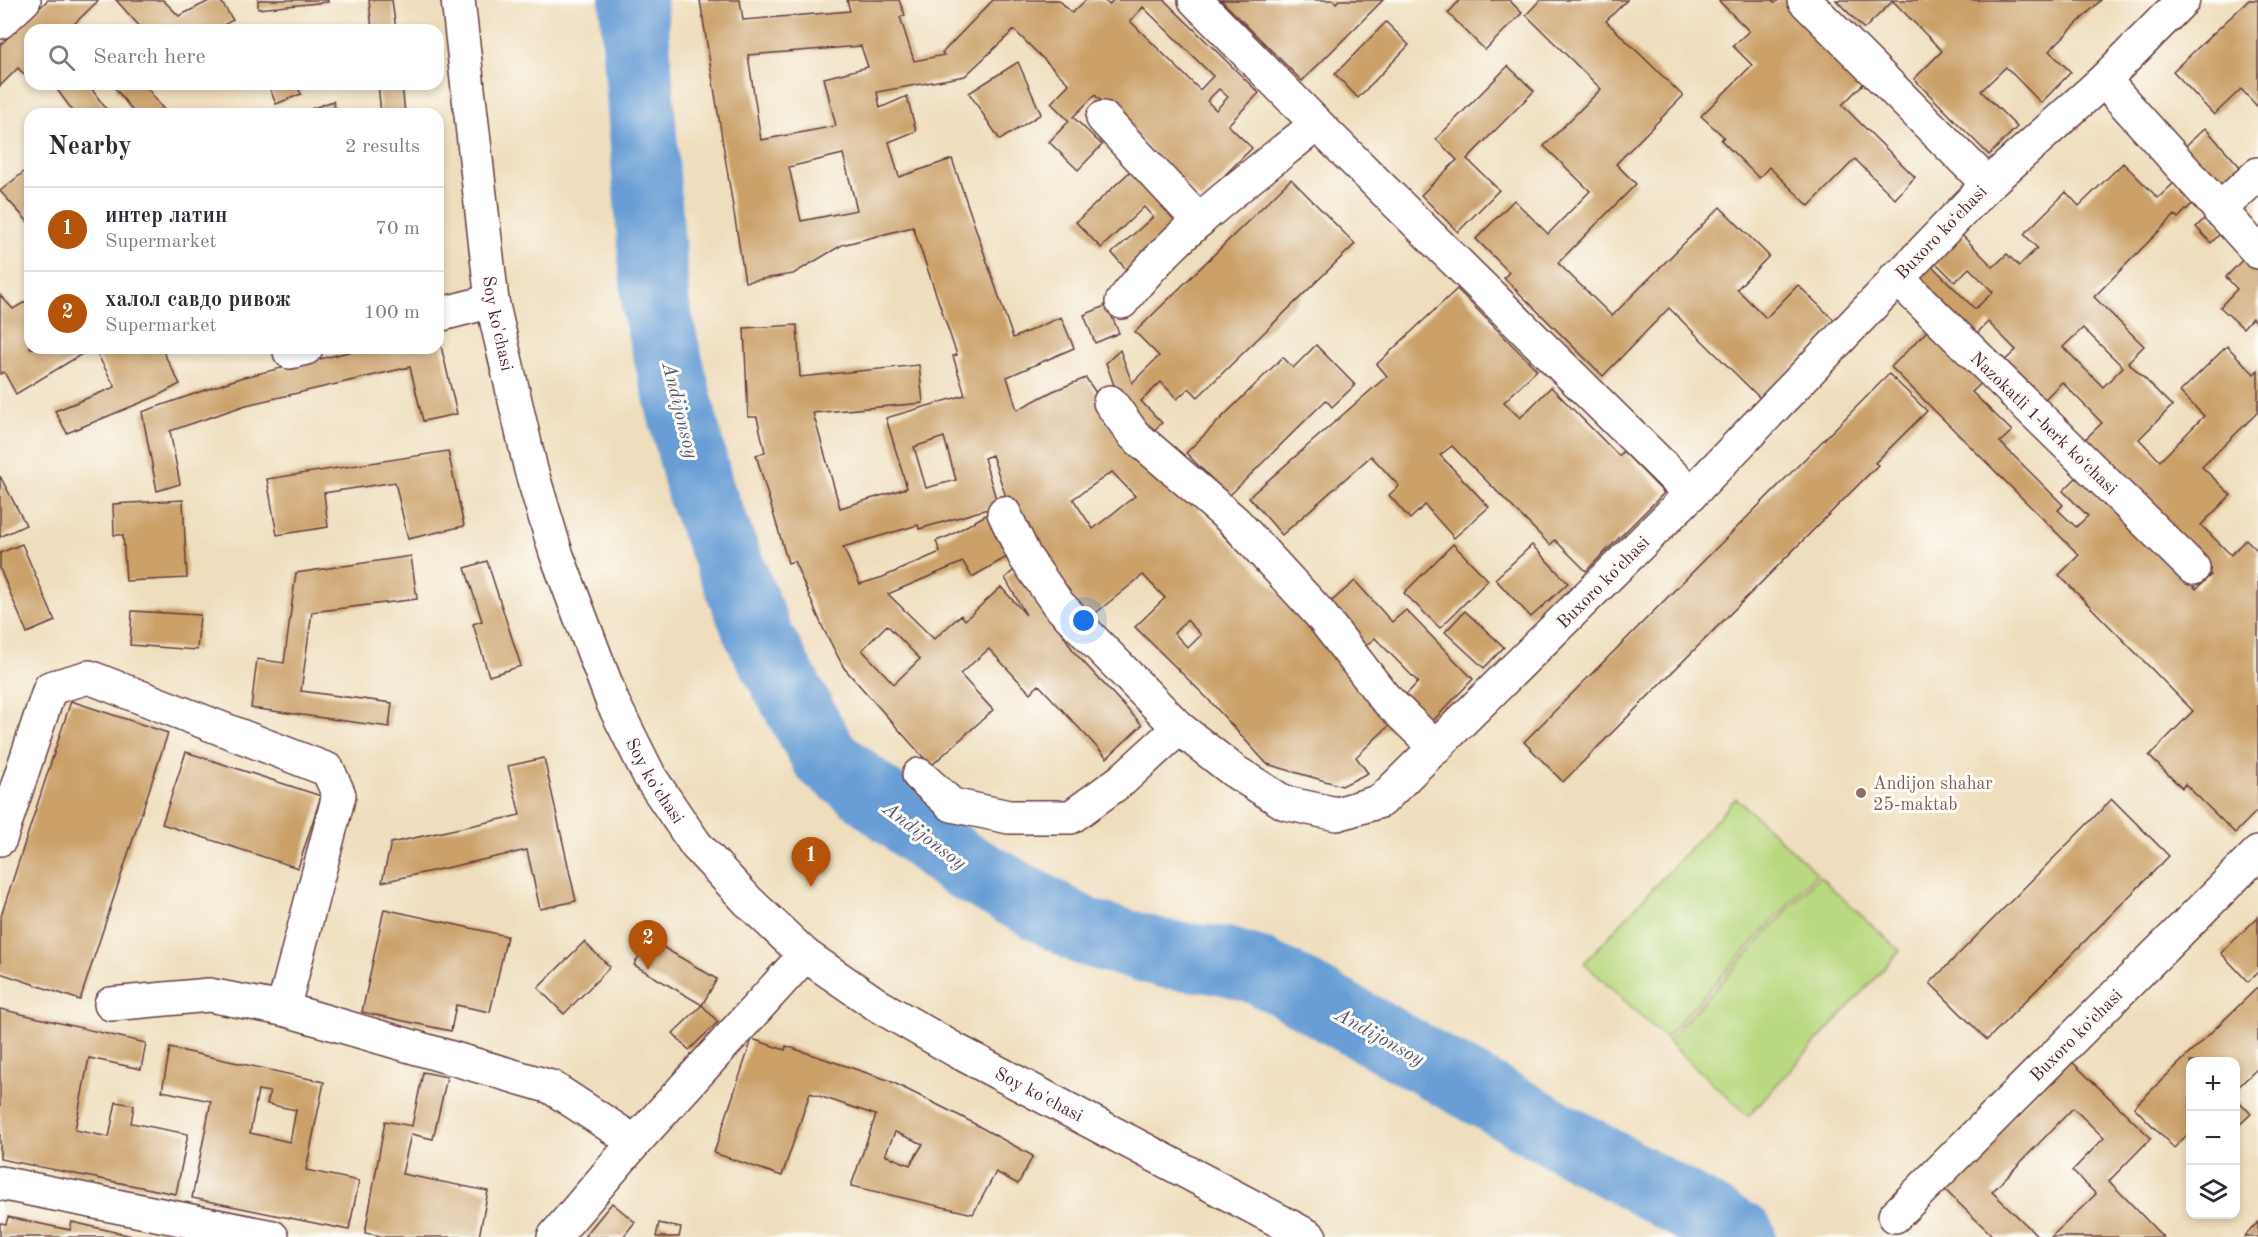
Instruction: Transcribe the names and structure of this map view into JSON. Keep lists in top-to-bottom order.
{
  "streets": {
    "street": ["Buxoro koʻchasi", "Soy ko'chasi", "Nazokatli 1-berk koʻchasi"]
  },
  "crossings": [
    ["Buxoro koʻchasi", "Nazokatli 1-berk koʻchasi"]
  ],
  "water": ["Andijonsoy"],
  "places": ["Andijon shahar 25-maktab"],
  "page": {
    "search": "Search here",
    "heading": ["Nearby", "2 results"],
    "list": [
      {
        "mark": "1",
        "name": "интер латин",
        "note": "Supermarket",
        "value": "70 m"
      },
      {
        "mark": "2",
        "name": "халол савдо ривож",
        "note": "Supermarket",
        "value": "100 m"
      }
    ],
    "pins": ["1", "2"],
    "map_buttons": ["+", "−"]
  }
}
